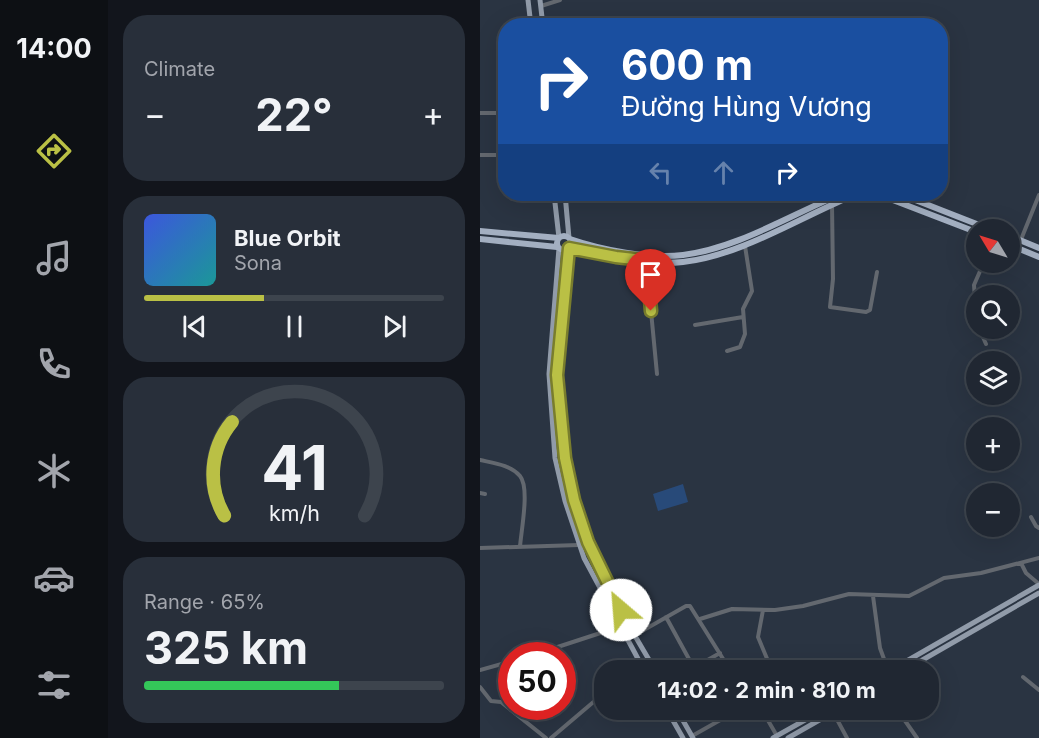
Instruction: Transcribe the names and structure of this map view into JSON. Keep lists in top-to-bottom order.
{
  "north": "top left",
  "page": {
    "tabs": "14:00",
    "tile": [
      "Climate",
      ["Range · 65%", "325 km"]
    ],
    "turn": ["600 m", "Đường Hùng Vương"],
    "heat": ["−", "22°", "+"],
    "song": ["Blue Orbit", "Sona"],
    "map_buttons": ["+", "−"],
    "limit": "50",
    "trip": "14:02 · 2 min · 810 m",
    "gauge": ["41", "km/h"]
  }
}
